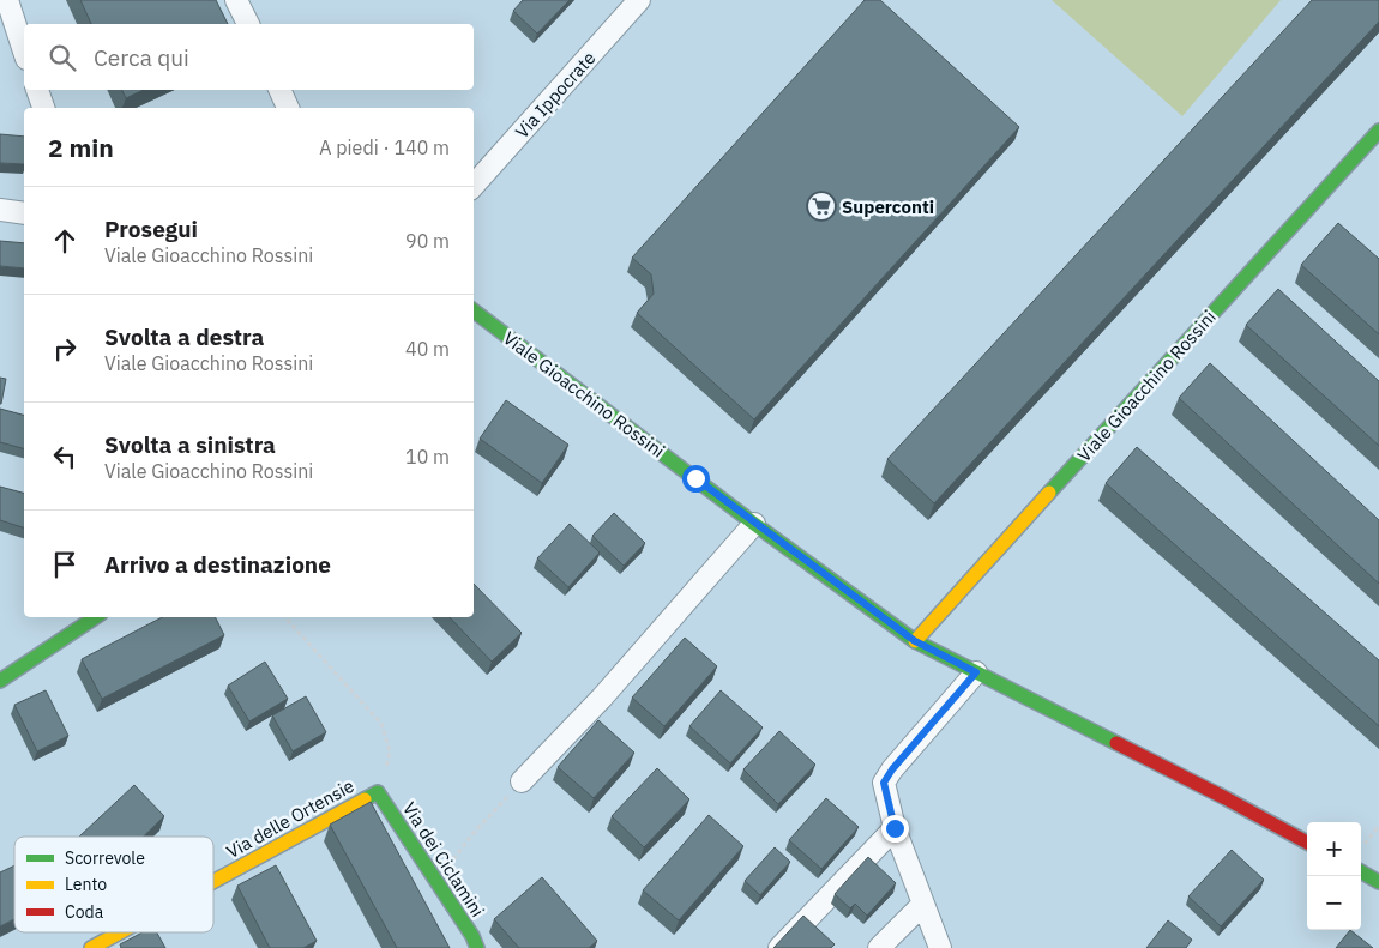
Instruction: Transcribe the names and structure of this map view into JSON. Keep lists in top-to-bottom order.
{
  "streets": {
    "street": [
      "Via Ippocrate",
      "Viale Gioacchino Rossini",
      "Via delle Ortensie",
      "Via dei Ciclamini"
    ]
  },
  "crossings": [
    ["Via delle Ortensie", "Via dei Ciclamini"]
  ],
  "places": {
    "supermarket": ["Superconti"]
  },
  "legend": ["Scorrevole", "Lento", "Coda"],
  "page": {
    "search": "Cerca qui",
    "heading": ["2 min", "A piedi · 140 m"],
    "list": [
      ["Prosegui", "Viale Gioacchino Rossini", "90 m"],
      ["Svolta a destra", "Viale Gioacchino Rossini", "40 m"],
      ["Svolta a sinistra", "Viale Gioacchino Rossini", "10 m"],
      "Arrivo a destinazione"
    ],
    "map_buttons": ["+", "−"]
  }
}
